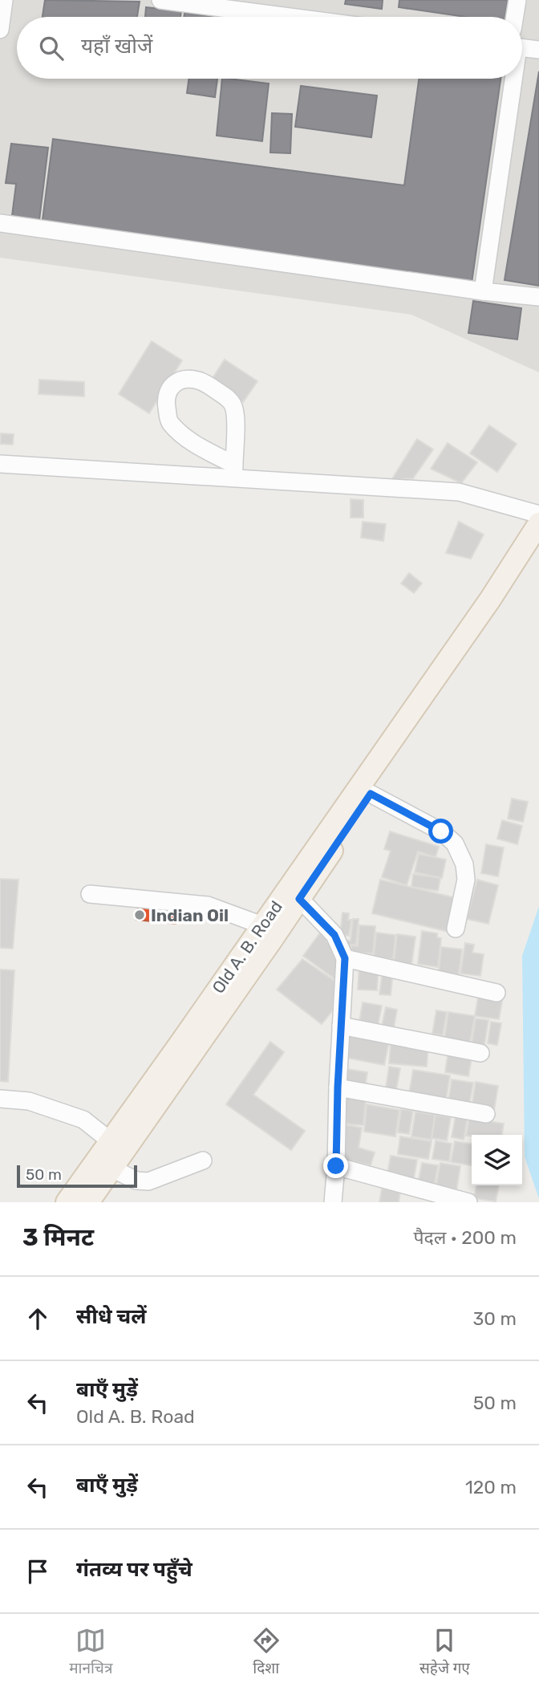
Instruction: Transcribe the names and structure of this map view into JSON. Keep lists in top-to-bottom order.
{
  "streets": {
    "main road": ["Old A. B. Road"]
  },
  "places": ["Indian Oil"],
  "scale_bar": "50 m",
  "page": {
    "search": "यहाँ खोजें",
    "scale": "50 m",
    "heading": ["3 मिनट", "पैदल · 200 m"],
    "list": [
      ["सीधे चलें", "30 m"],
      ["बाएँ मुड़ें", "Old A. B. Road", "50 m"],
      ["बाएँ मुड़ें", "120 m"],
      "गंतव्य पर पहुँचे"
    ],
    "nav": ["मानचित्र", "दिशा", "सहेजे गए"]
  }
}
